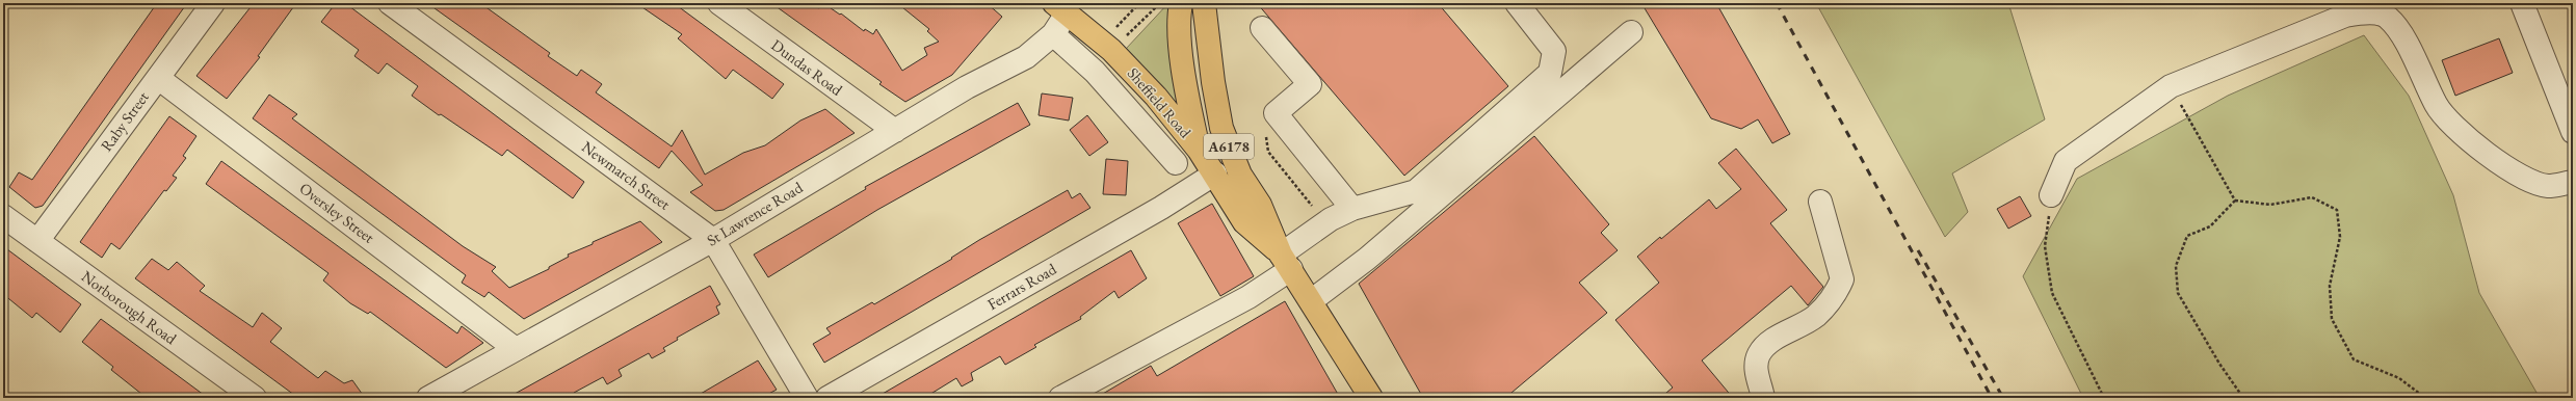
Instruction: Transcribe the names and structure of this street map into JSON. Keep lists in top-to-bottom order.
{
  "streets": {
    "main road": ["Sheffield Road", "A6178"],
    "street": [
      "Dundas Road",
      "Raby Street",
      "Newmarch Street",
      "Oversley Street",
      "St Lawrence Road",
      "Ferrars Road",
      "Norborough Road"
    ]
  },
  "crossings": [
    ["Dundas Road", "St Lawrence Road"],
    ["Sheffield Road", "St Lawrence Road"],
    ["Sheffield Road", "Ferrars Road"],
    ["Raby Street", "Oversley Street"],
    ["Raby Street", "Norborough Road"],
    ["Newmarch Street", "St Lawrence Road"],
    ["Oversley Street", "St Lawrence Road"]
  ]
}
